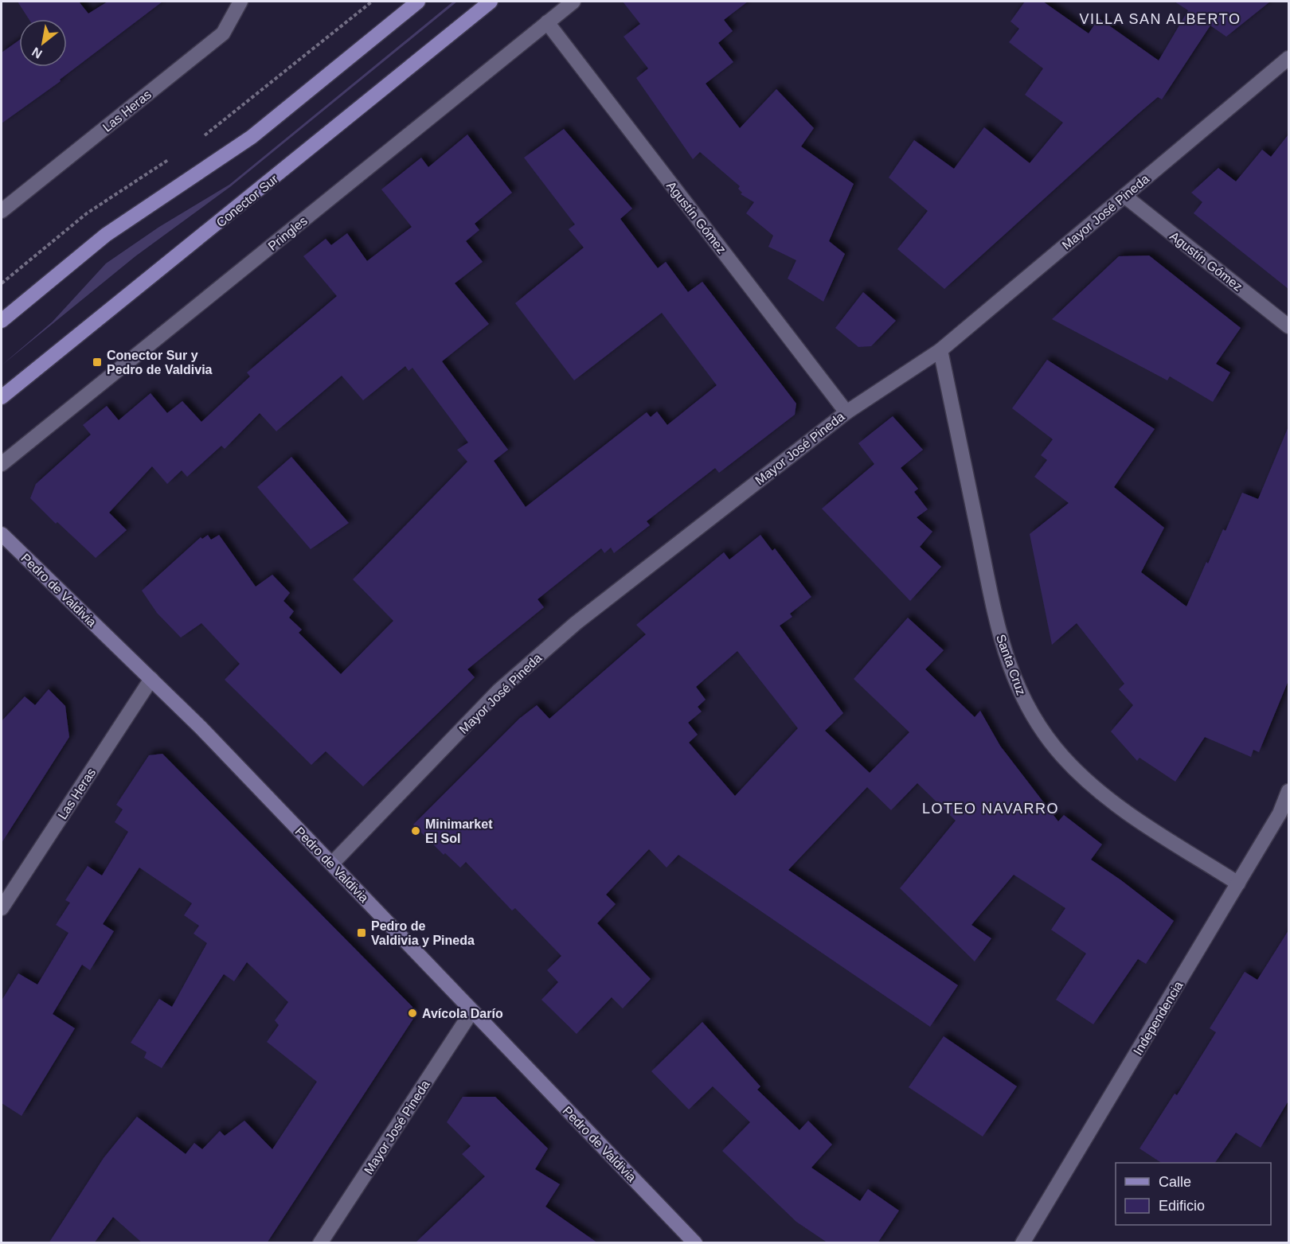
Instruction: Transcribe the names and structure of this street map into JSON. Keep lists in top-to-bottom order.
{
  "streets": {
    "main road": ["Conector Sur"],
    "street": [
      "Las Heras",
      "Mayor José Pineda",
      "Agustín Gómez",
      "Pringles",
      "Pedro de Valdivia",
      "Santa Cruz",
      "Independencia"
    ]
  },
  "crossings": [
    ["Las Heras", "Pedro de Valdivia"],
    ["Mayor José Pineda", "Agustín Gómez"],
    ["Mayor José Pineda", "Pedro de Valdivia"],
    ["Mayor José Pineda", "Santa Cruz"],
    ["Agustín Gómez", "Pringles"],
    ["Santa Cruz", "Independencia"]
  ],
  "districts": ["VILLA SAN ALBERTO", "LOTEO NAVARRO"],
  "places": {
    "transit": ["Conector Sur y Pedro de Valdivia", "Pedro de Valdivia y Pineda"],
    "other": ["Minimarket El Sol", "Avícola Darío"]
  },
  "legend": ["Calle", "Edificio"],
  "north": "bottom left"
}
